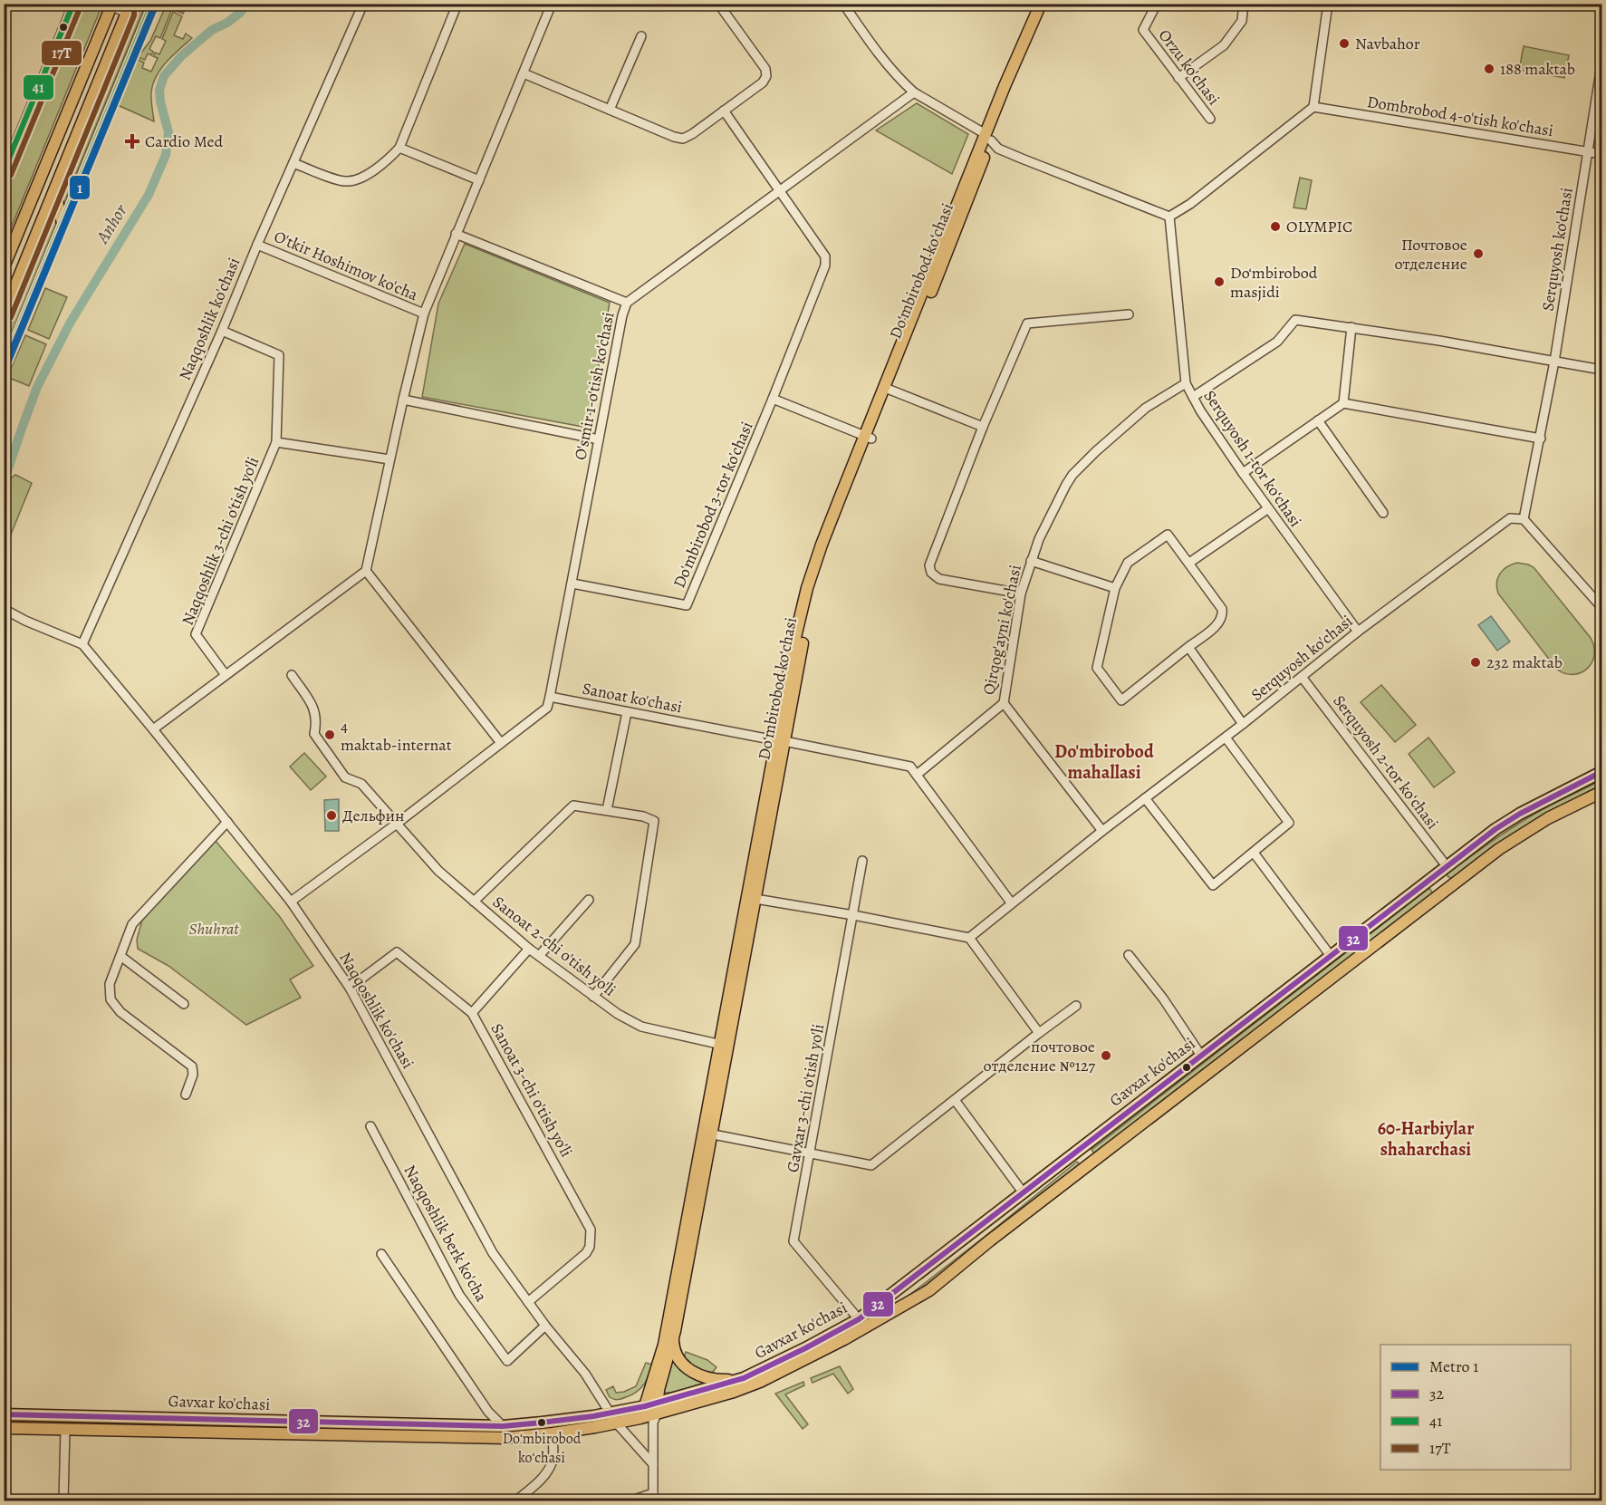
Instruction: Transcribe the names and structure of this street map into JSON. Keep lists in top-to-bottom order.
{
  "streets": {
    "main road": ["Doʻmbirobod koʻchasi", "Gavxar ko'chasi"],
    "street": [
      "Orzu ko'chasi",
      "Dombrobod 4-o'tish ko'chasi",
      "Serquyosh ko'chasi",
      "O'tkir Hoshimov ko'cha",
      "Naqqoshlik ko'chasi",
      "O'smir 1-o'tish ko'chasi",
      "Serquyosh 1-tor koʻchasi",
      "Do'mbirobod 3-tor ko'chasi",
      "Naqqoshlik 3-chi o'tish yo'li",
      "Qirqog'ayni ko'chasi",
      "Sanoat ko'chasi",
      "Serquyosh 2-tor koʻchasi",
      "Sanoat 2-chi o'tish yo'li",
      "Sanoat 3-chi o'tish yo'li",
      "Gavxar 3-chi o'tish yo'li",
      "Naqqoshlik berk ko'cha"
    ]
  },
  "crossings": [
    ["Dombrobod 4-o'tish ko'chasi", "Serquyosh ko'chasi"],
    ["Serquyosh ko'chasi", "Serquyosh 1-tor koʻchasi"],
    ["Serquyosh ko'chasi", "Serquyosh 2-tor koʻchasi"],
    ["O'tkir Hoshimov ko'cha", "Naqqoshlik ko'chasi"],
    ["Doʻmbirobod koʻchasi", "Sanoat ko'chasi"],
    ["Doʻmbirobod koʻchasi", "Sanoat 2-chi o'tish yo'li"],
    ["Doʻmbirobod koʻchasi", "Gavxar ko'chasi"],
    ["Naqqoshlik ko'chasi", "Naqqoshlik 3-chi o'tish yo'li"],
    ["Naqqoshlik ko'chasi", "Gavxar ko'chasi"],
    ["Naqqoshlik ko'chasi", "Sanoat 3-chi o'tish yo'li"],
    ["Naqqoshlik ko'chasi", "Naqqoshlik berk ko'cha"],
    ["O'smir 1-o'tish ko'chasi", "Do'mbirobod 3-tor ko'chasi"],
    ["O'smir 1-o'tish ko'chasi", "Sanoat ko'chasi"],
    ["Serquyosh 1-tor koʻchasi", "Qirqog'ayni ko'chasi"],
    ["Qirqog'ayni ko'chasi", "Sanoat ko'chasi"],
    ["Serquyosh 2-tor koʻchasi", "Gavxar ko'chasi"],
    ["Gavxar ko'chasi", "Gavxar 3-chi o'tish yo'li"]
  ],
  "districts": ["Do'mbirobod mahallasi", "60-Harbiylar shaharchasi"],
  "water": ["Anhor"],
  "parks": ["Shuhrat"],
  "places": {
    "other": [
      "Navbahor",
      "188 maktab",
      "OLYMPIC",
      "Почтовое отделение",
      "Do‘mbirobod masjidi",
      "232 maktab",
      "4 maktab-internat",
      "Дельфин",
      "почтовое отделение №127",
      "Doʻmbirobod koʻchasi"
    ],
    "health": ["Cardio Med"]
  },
  "lines": [
    "metro line 1",
    "transit line 41",
    "transit line 17T",
    "transit line 32"
  ],
  "legend": [
    "Metro 1",
    "32",
    "41",
    "17T"
  ]
}
